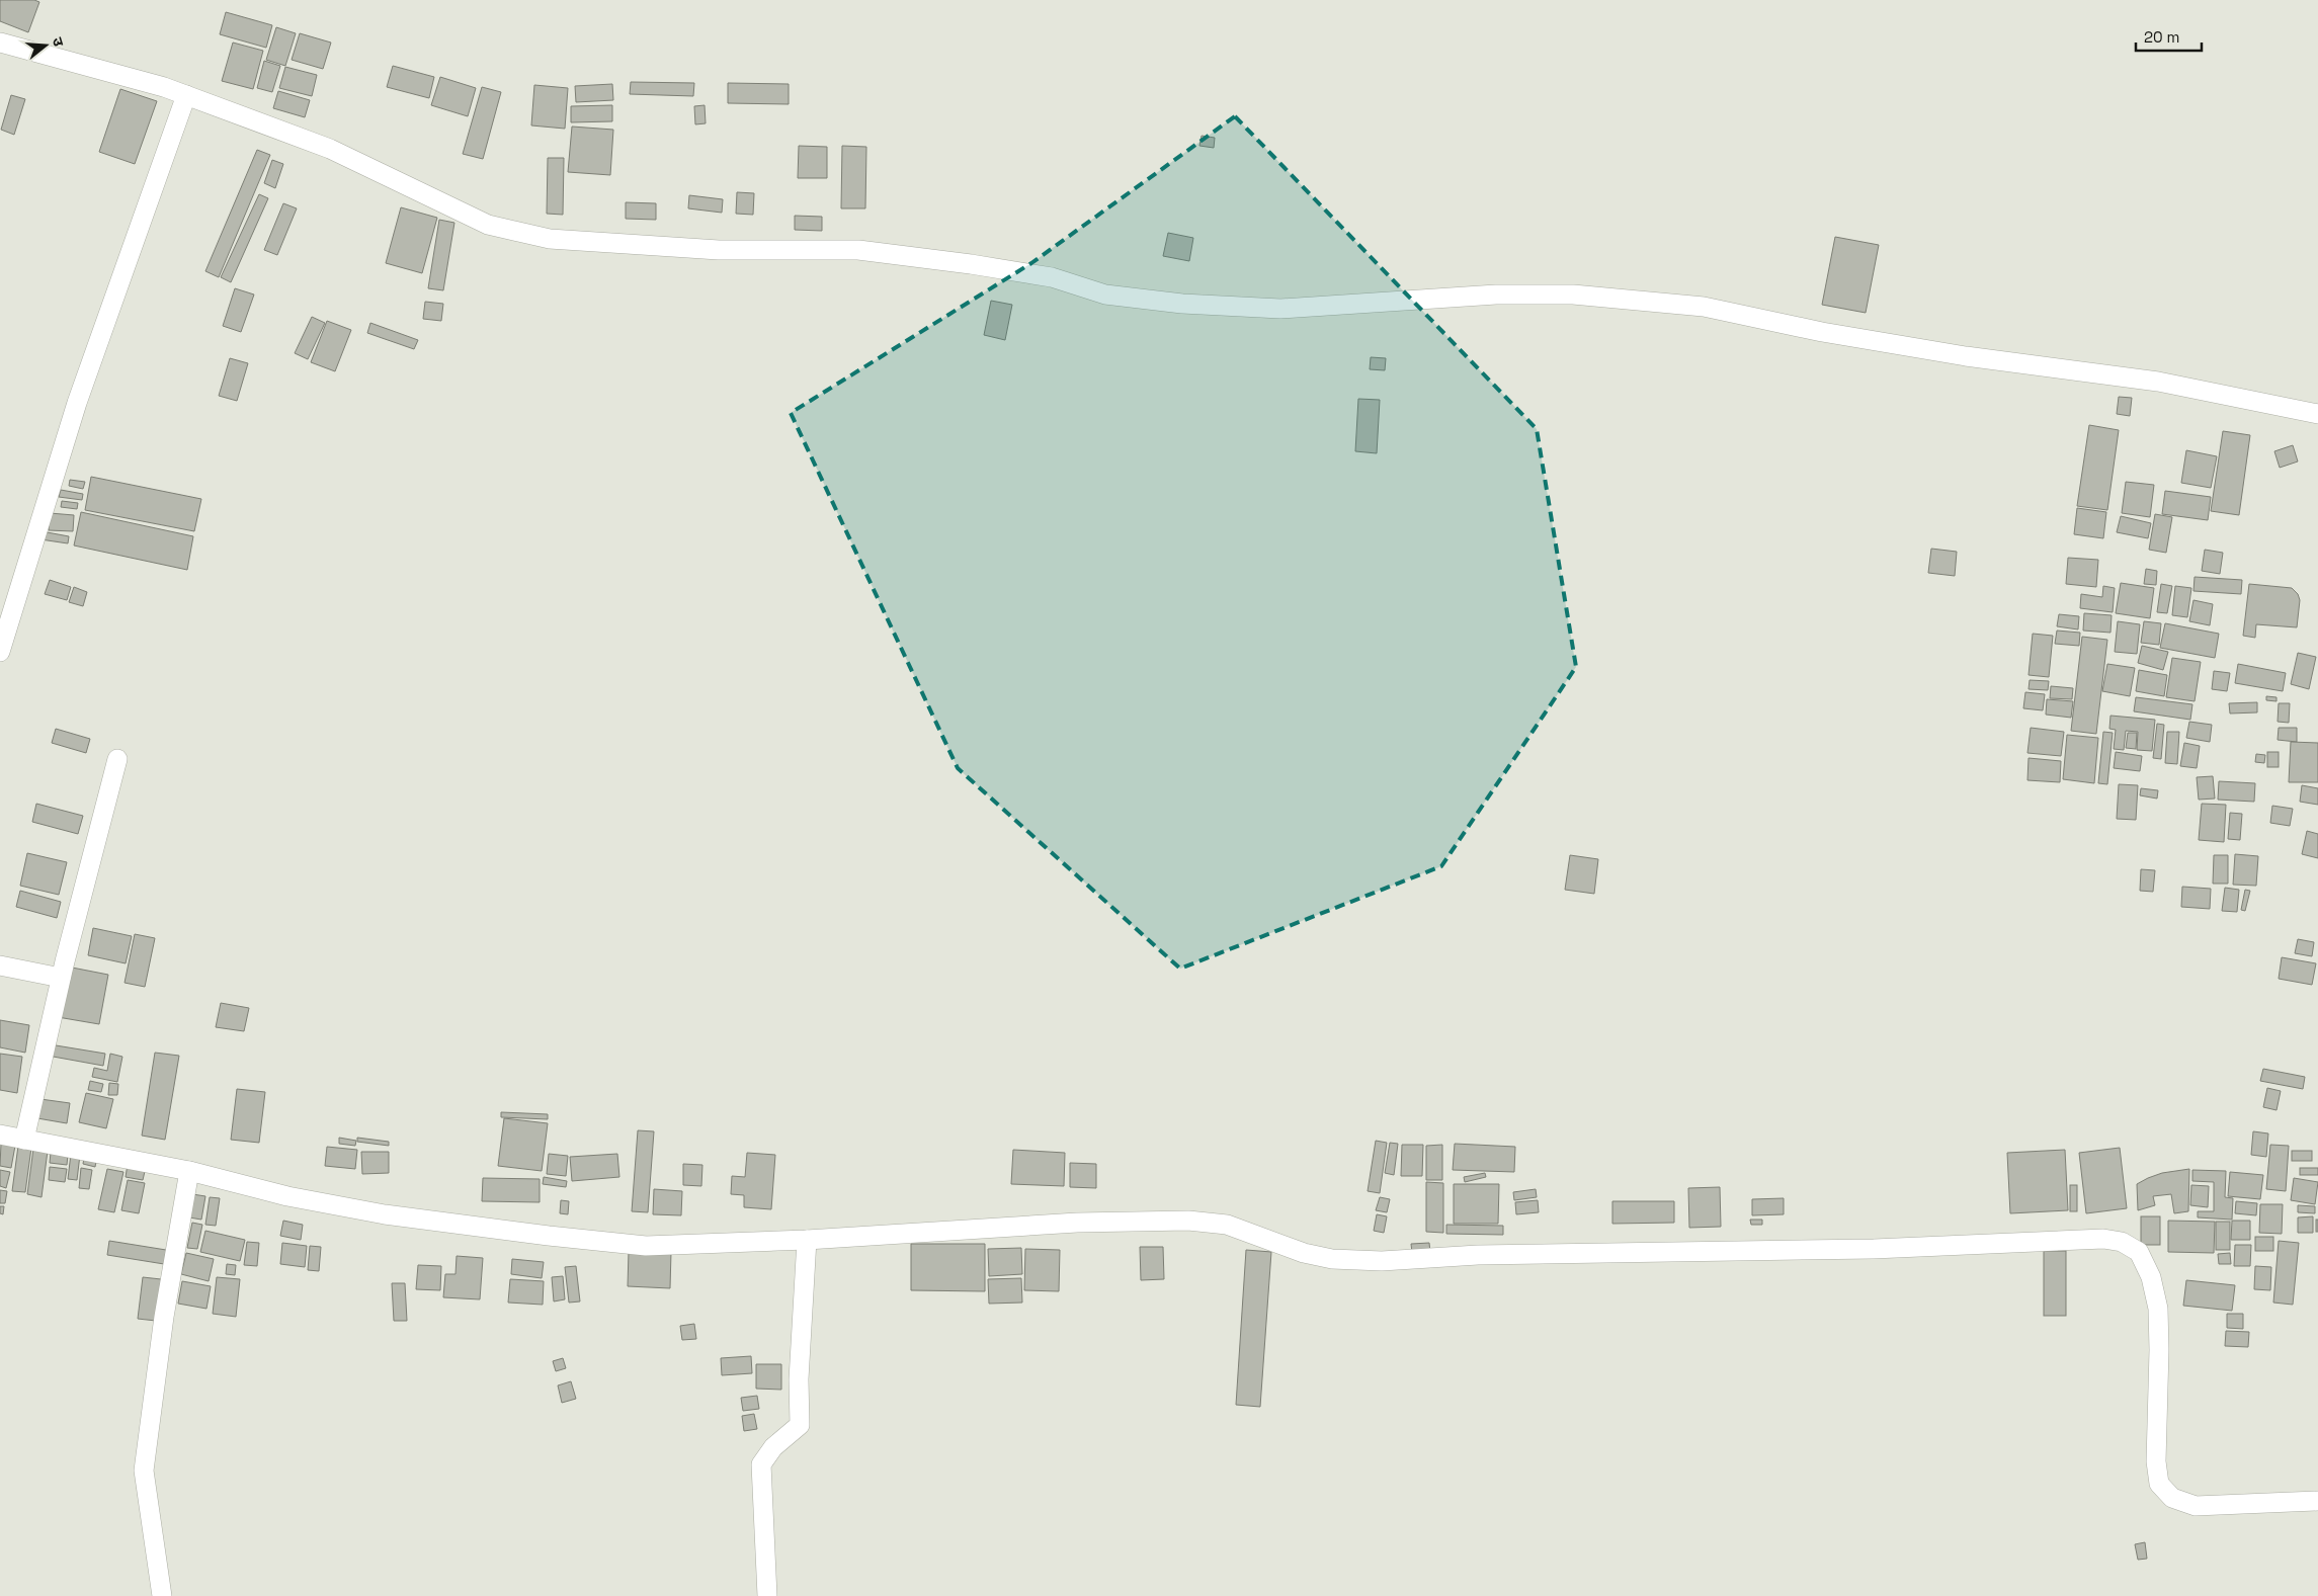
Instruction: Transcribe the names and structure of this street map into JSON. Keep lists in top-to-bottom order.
{
  "scale_bar": "20 m",
  "north": "right"
}
